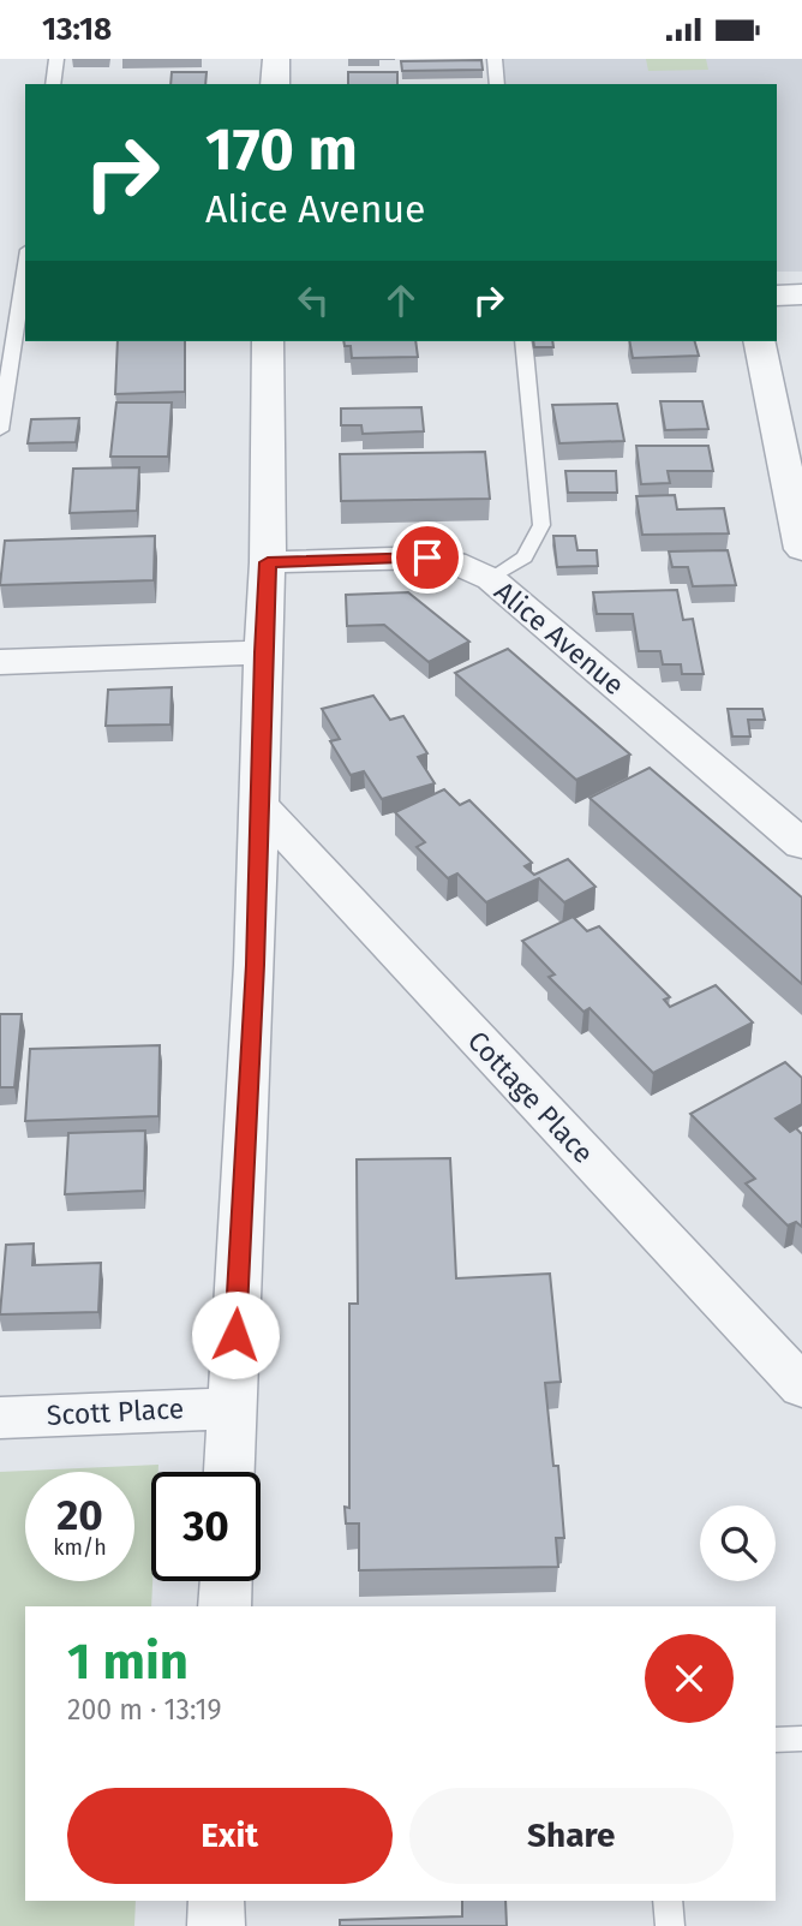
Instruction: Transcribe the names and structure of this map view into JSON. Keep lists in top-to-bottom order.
{
  "streets": {
    "street": ["Alice Avenue", "Cottage Place", "Scott Place"]
  },
  "page": {
    "status": "13:18",
    "turn": ["170 m", "Alice Avenue"],
    "speed": "20 km/h",
    "limit": "30",
    "heading": ["1 min", "200 m · 13:19"],
    "buttons": ["Exit", "Share"]
  }
}
